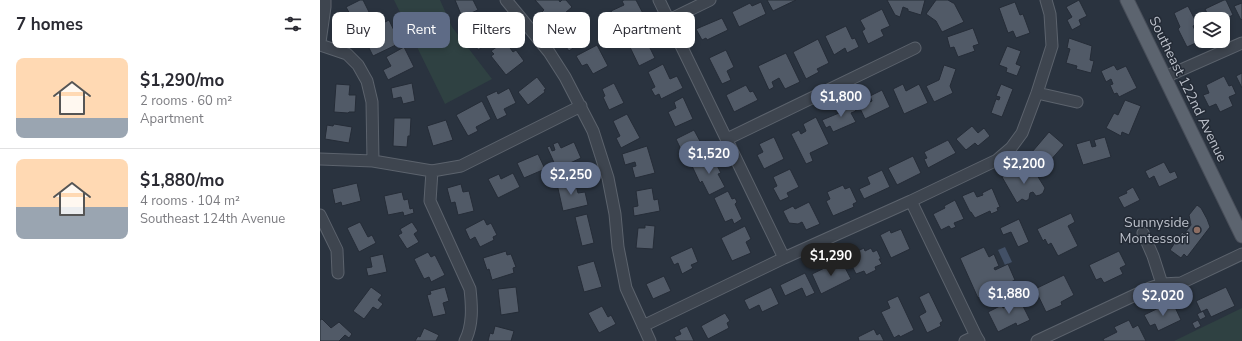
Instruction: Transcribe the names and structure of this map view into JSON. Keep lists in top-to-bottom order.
{
  "streets": {
    "main road": ["Southeast 122nd Avenue"]
  },
  "places": ["Sunnyside Montessori"],
  "page": {
    "heading": "7 homes",
    "chip": [
      "Buy",
      "Rent",
      "Filters",
      "New",
      "Apartment"
    ],
    "list": [
      {
        "name": "$1,290/mo",
        "note": "2 rooms · 60 m² · Apartment"
      },
      {
        "name": "$1,880/mo",
        "note": "4 rooms · 104 m² · Southeast 124th Avenue"
      }
    ],
    "price": [
      "$1,800",
      "$1,520",
      "$2,200",
      "$2,250",
      "$1,290",
      "$1,880",
      "$2,020"
    ]
  }
}
